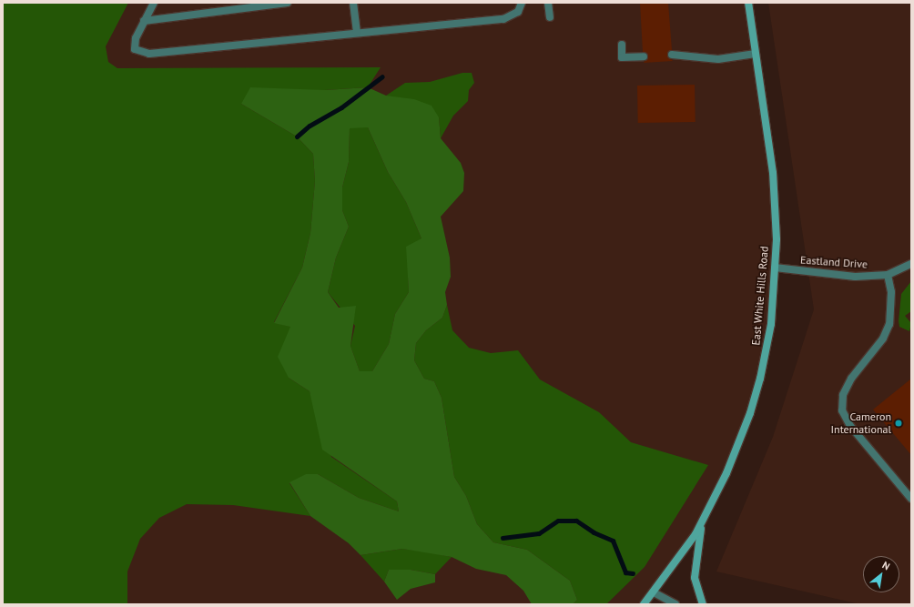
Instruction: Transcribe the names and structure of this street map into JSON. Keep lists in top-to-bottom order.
{
  "streets": {
    "main road": ["East White Hills Road"],
    "street": ["Eastland Drive"]
  },
  "crossings": [
    ["Eastland Drive", "East White Hills Road"]
  ],
  "places": ["Cameron International"],
  "north": "top right"
}
